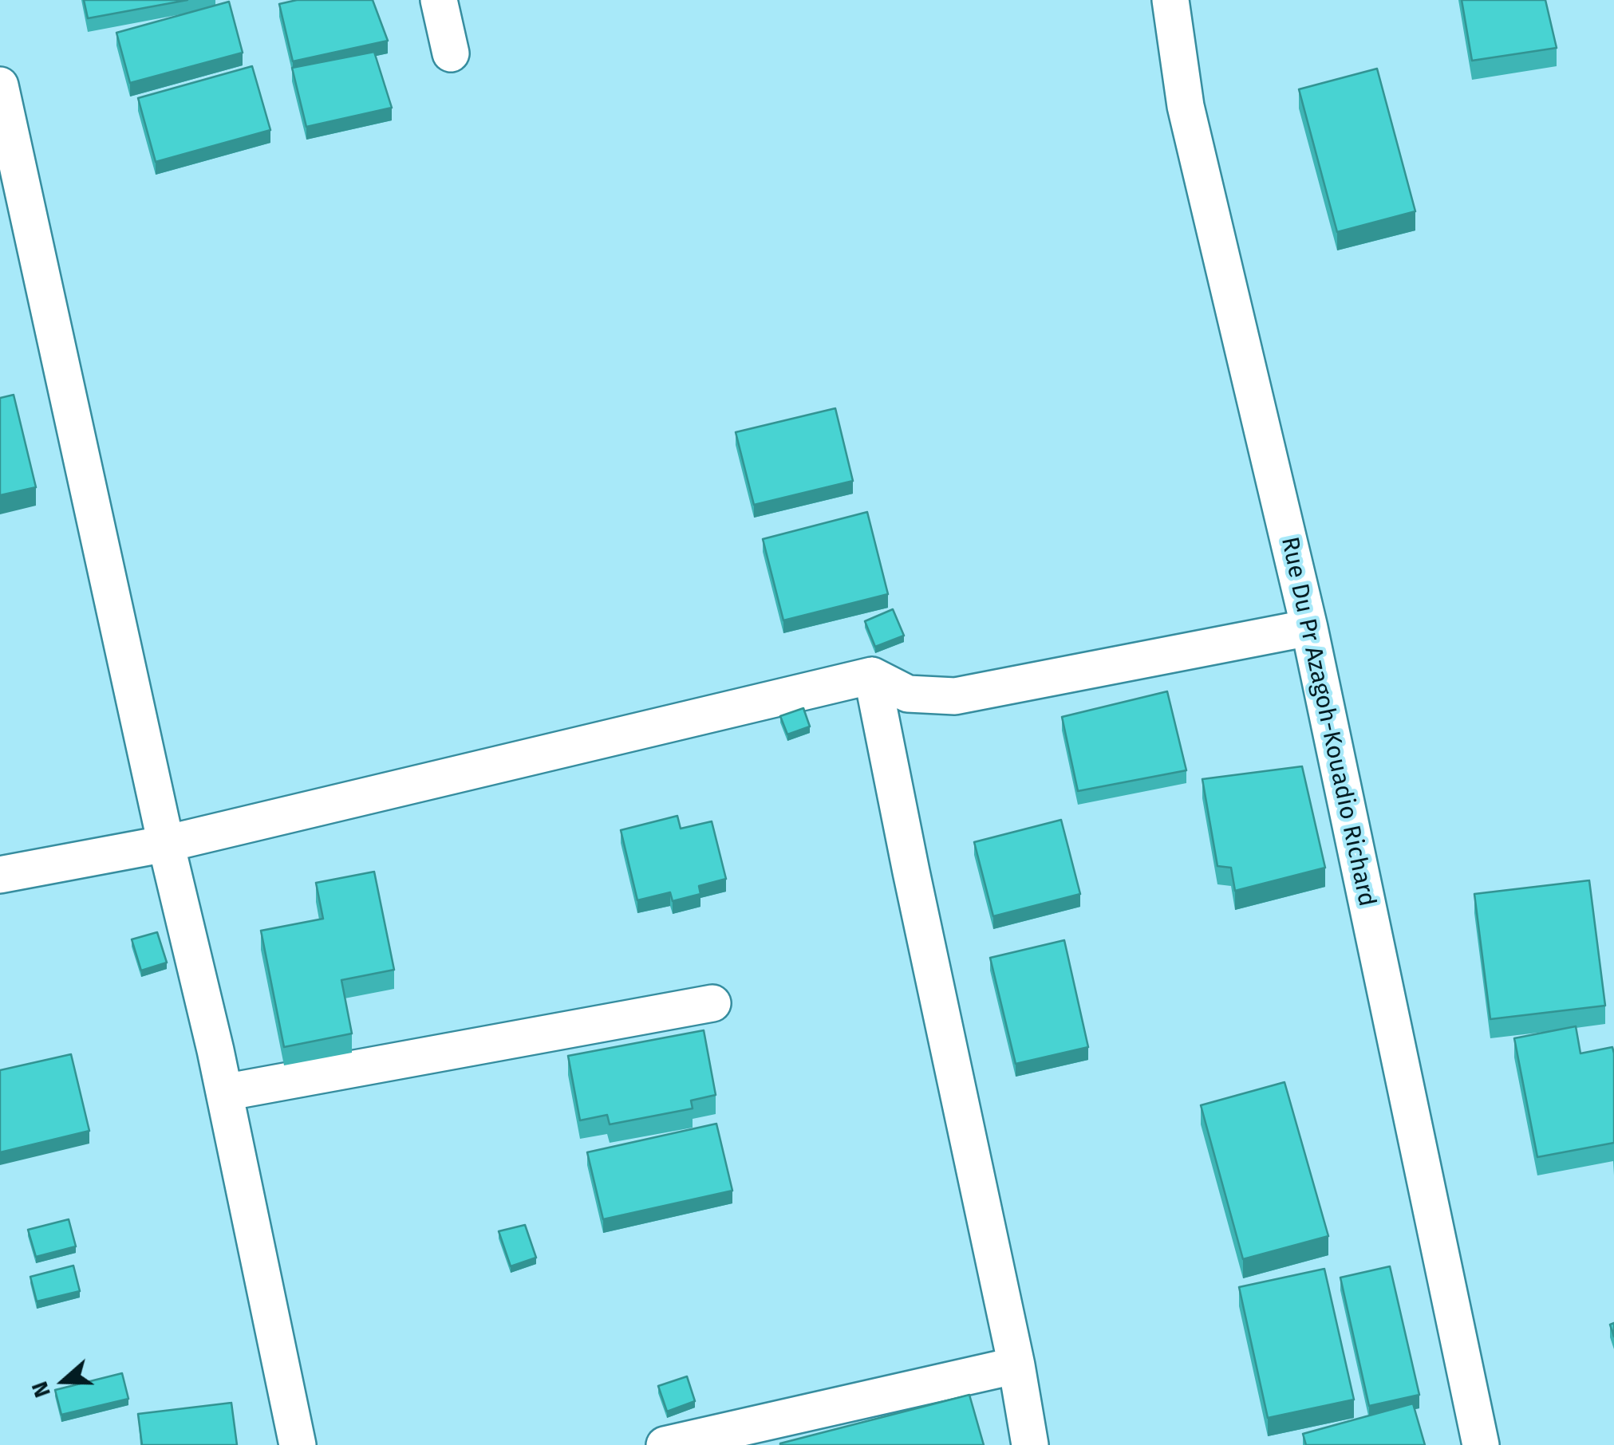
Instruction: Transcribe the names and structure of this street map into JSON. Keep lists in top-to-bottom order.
{
  "streets": {
    "street": ["Rue Du Pr Azagoh-Kouadio Richard"]
  },
  "north": "left"
}
